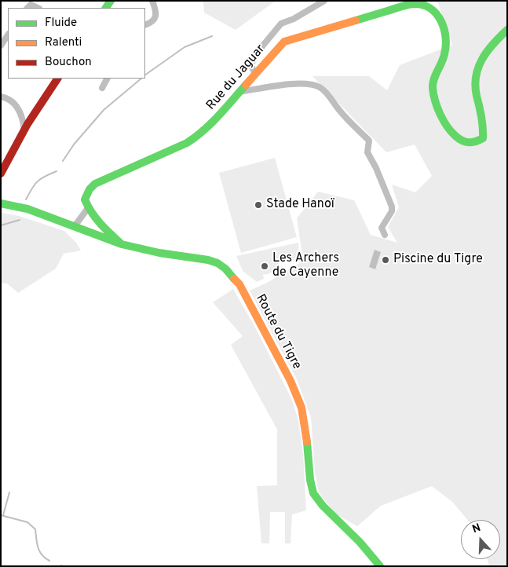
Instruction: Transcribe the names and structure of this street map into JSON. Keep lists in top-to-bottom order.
{
  "streets": {
    "main road": ["Rue du Jaguar", "Route du Tigre"]
  },
  "places": ["Stade Hanoï", "Piscine du Tigre", "Les Archers de Cayenne"],
  "legend": ["Fluide", "Ralenti", "Bouchon"],
  "north": "top"
}
